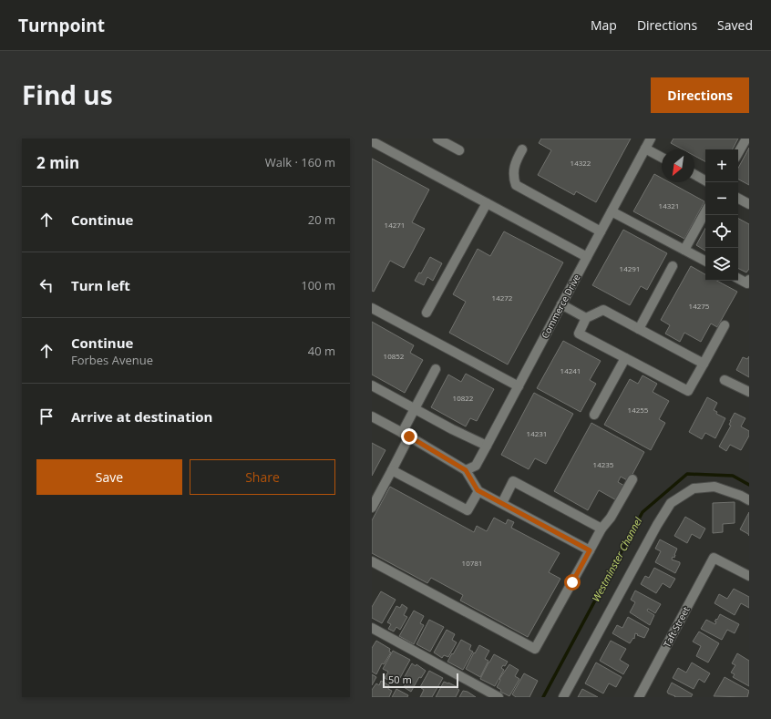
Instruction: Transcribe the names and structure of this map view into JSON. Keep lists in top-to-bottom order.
{
  "streets": {
    "street": ["Commerce Drive", "Taft Street"]
  },
  "water": ["Westminster Channel"],
  "house_numbers": [
    "14322",
    "14321",
    "14271",
    "14291",
    "14272",
    "14275",
    "10852",
    "14241",
    "10822",
    "14255",
    "14231",
    "14235",
    "10781"
  ],
  "scale_bar": "50 m",
  "north": "bottom left",
  "page": {
    "header": "Turnpoint",
    "nav": ["Map", "Directions", "Saved"],
    "title": "Find us",
    "buttons": [
      "Directions",
      ["Save", "Share"]
    ],
    "heading": ["2 min", "Walk · 160 m"],
    "map_buttons": ["+", "−"],
    "list": [
      ["Continue", "20 m"],
      ["Turn left", "100 m"],
      ["Continue", "Forbes Avenue", "40 m"],
      "Arrive at destination"
    ],
    "scale": "50 m"
  }
}
